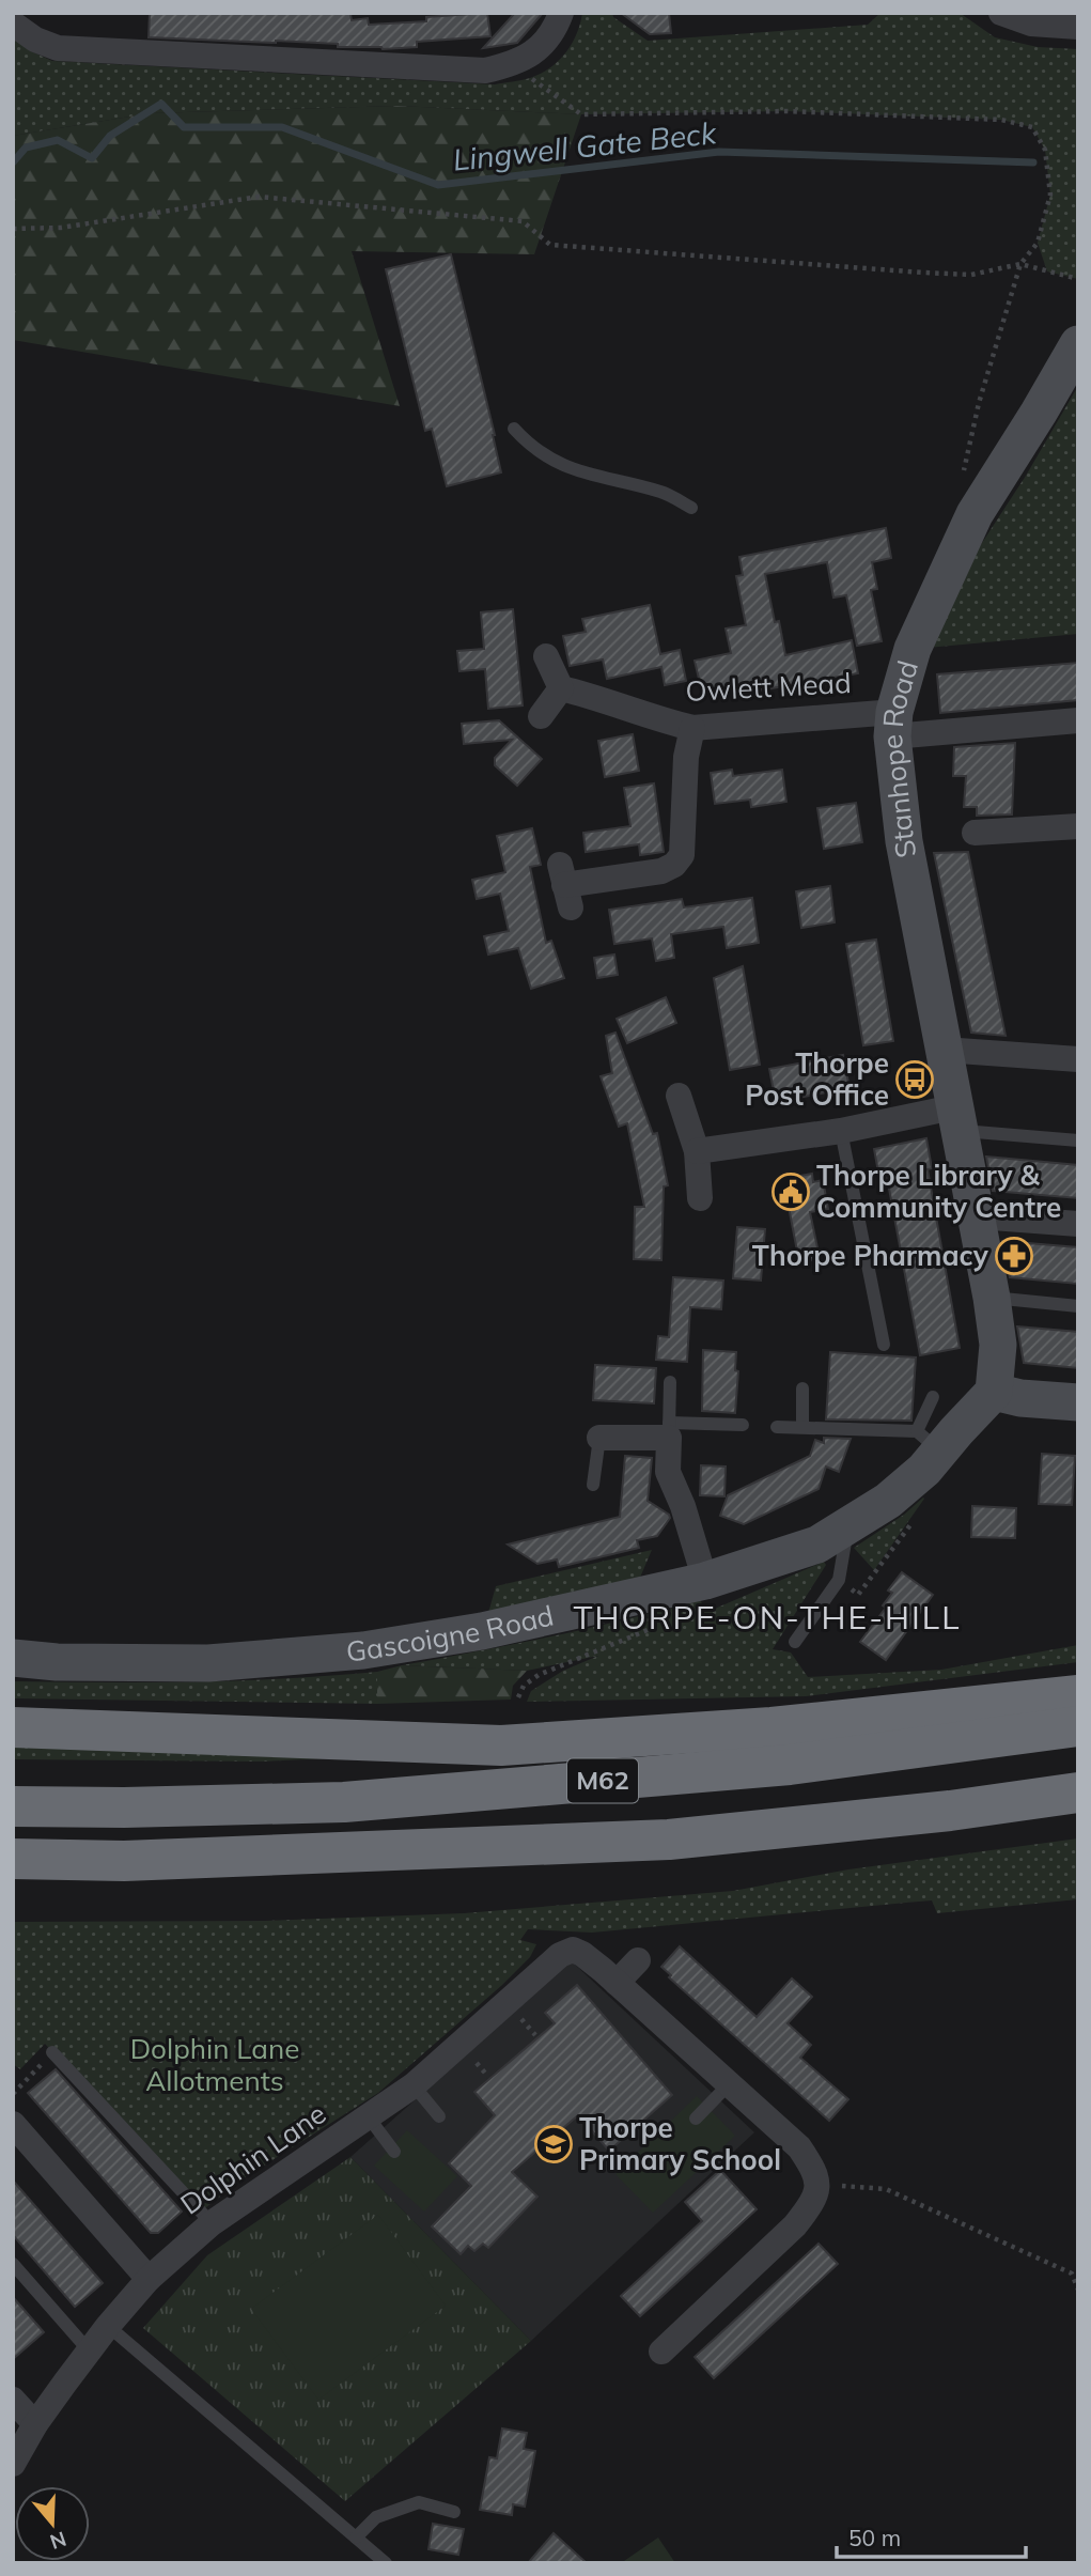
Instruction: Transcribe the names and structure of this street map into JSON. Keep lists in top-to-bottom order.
{
  "streets": {
    "highway": ["M62"],
    "street": [
      "Owlett Mead",
      "Stanhope Road",
      "Gascoigne Road",
      "Dolphin Lane"
    ]
  },
  "crossings": [
    ["Owlett Mead", "Stanhope Road"]
  ],
  "districts": ["THORPE-ON-THE-HILL"],
  "water": ["Lingwell Gate Beck"],
  "parks": ["Dolphin Lane Allotments"],
  "places": {
    "bus stop": ["Thorpe Post Office"],
    "public building": ["Thorpe Library & Community Centre"],
    "pharmacy": ["Thorpe Pharmacy"],
    "school or university": ["Thorpe Primary School"]
  },
  "scale_bar": "50 m",
  "north": "bottom"
}
